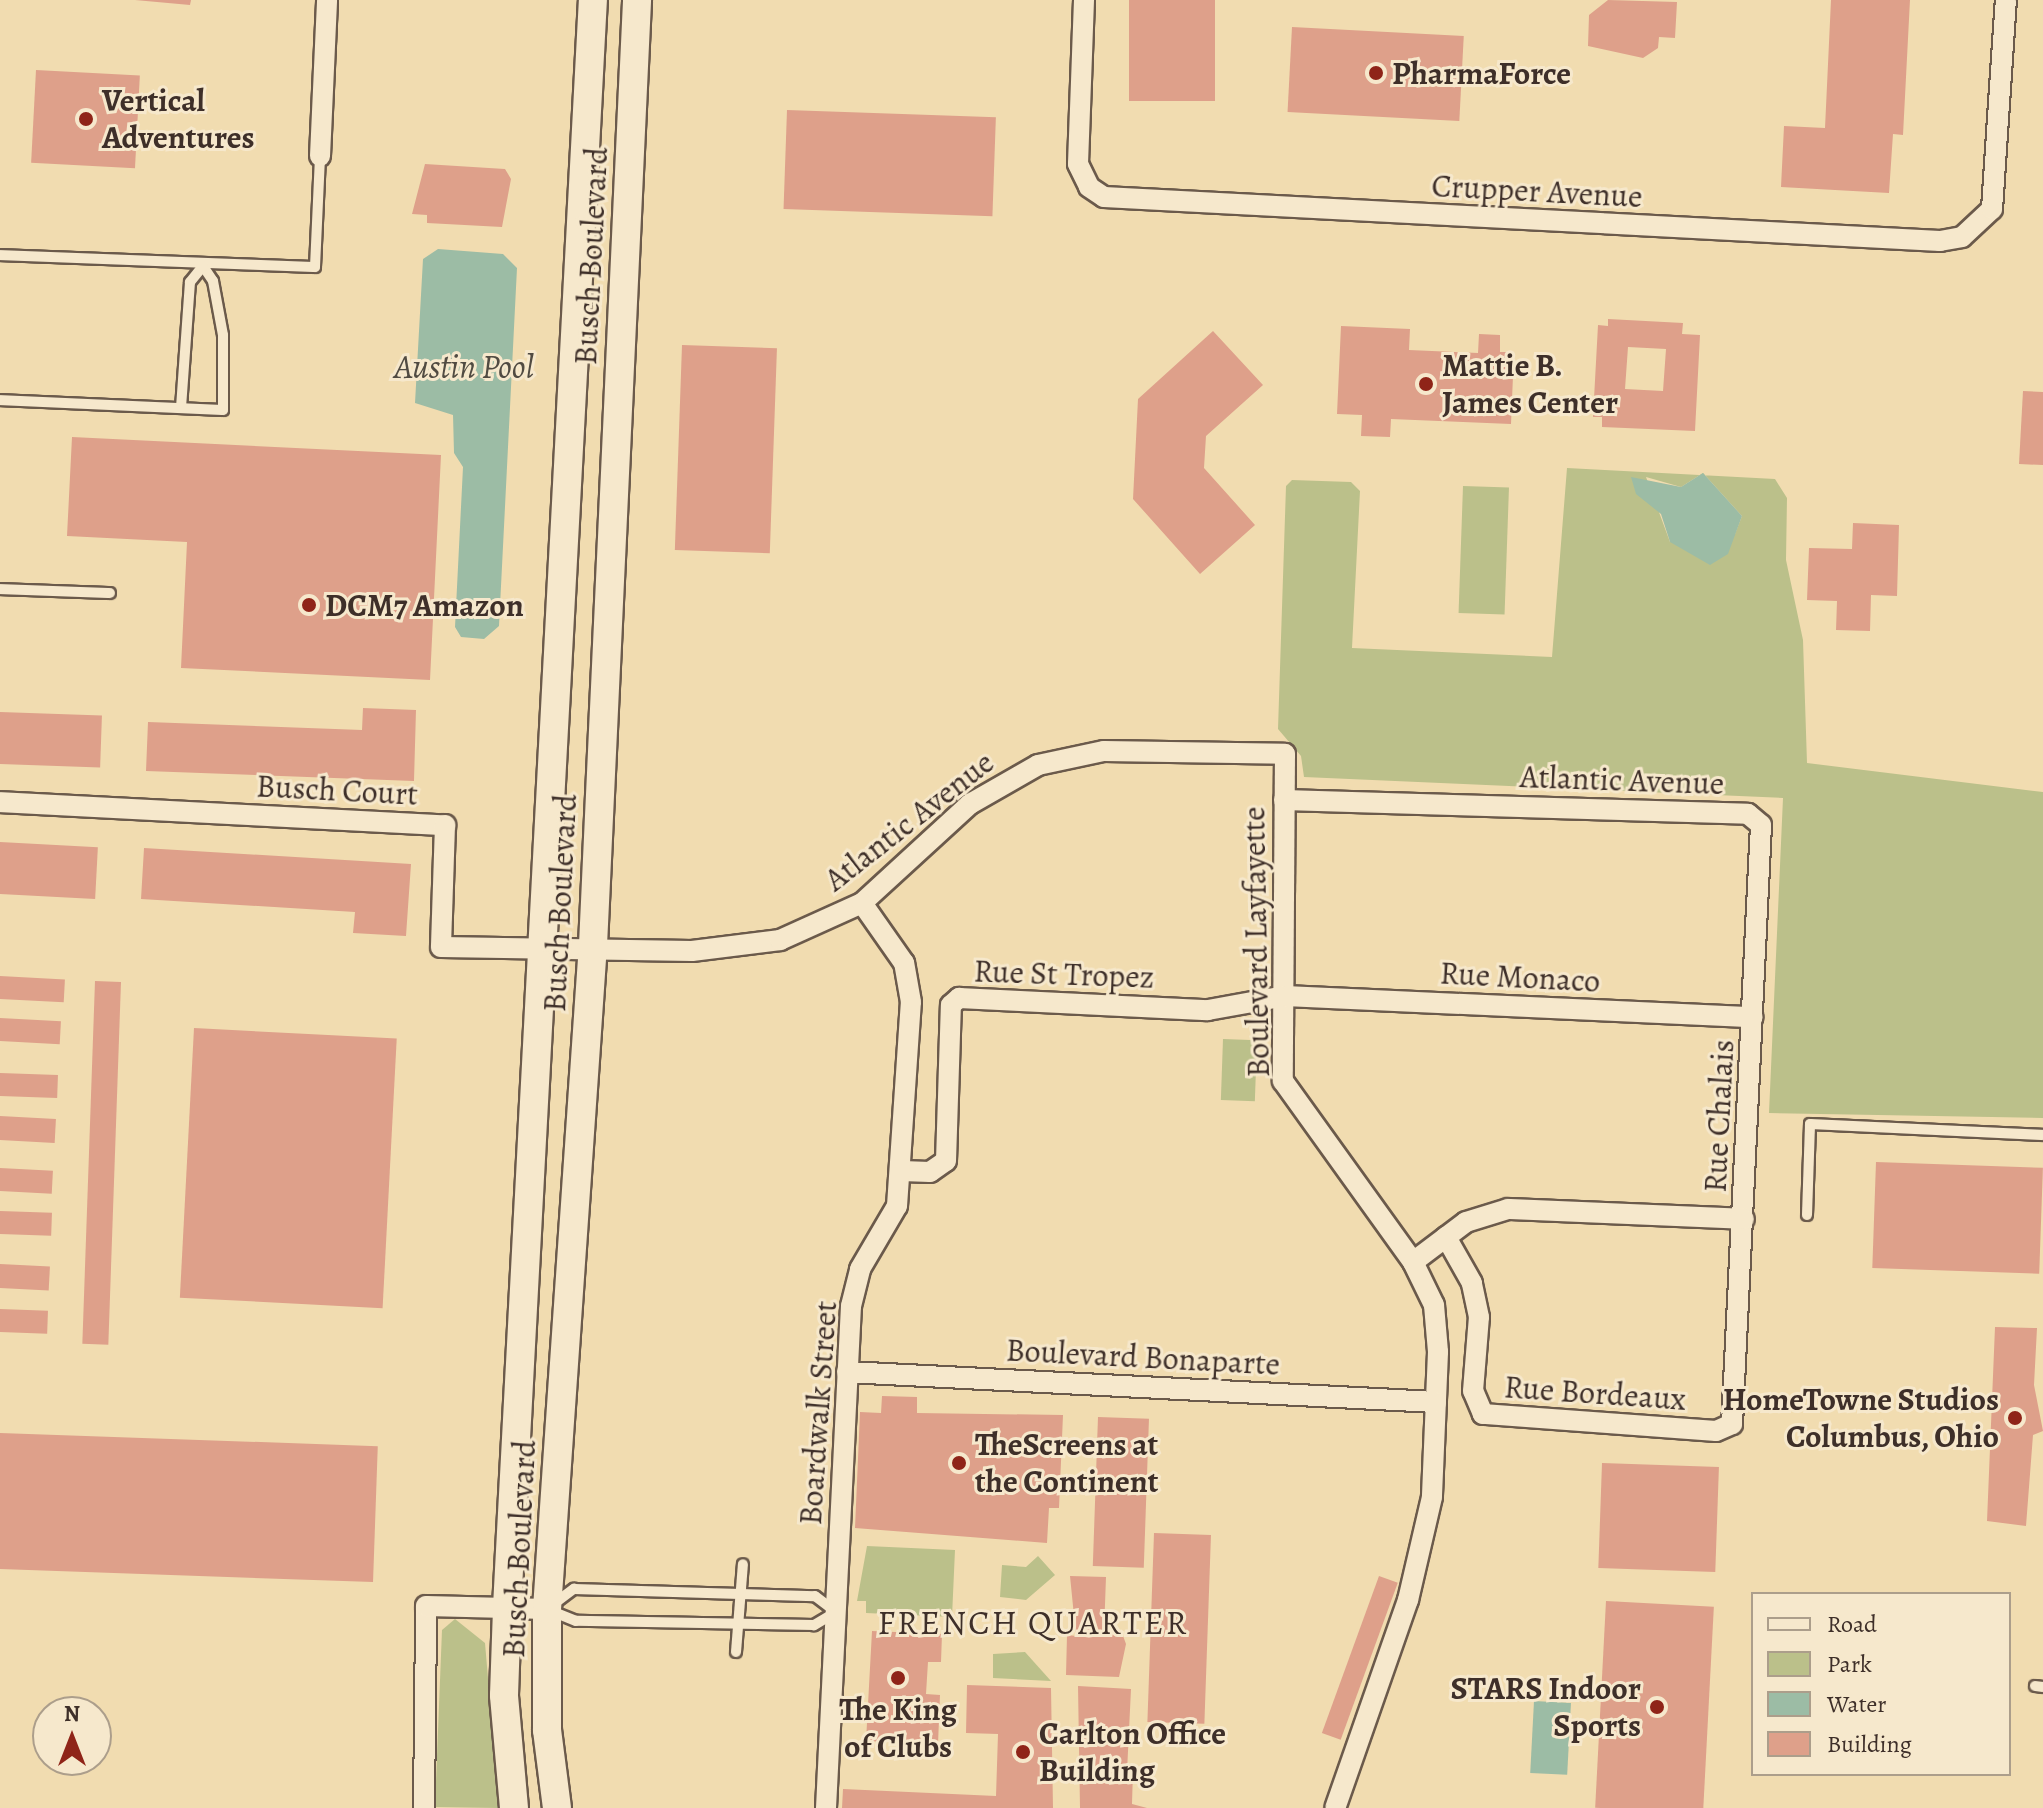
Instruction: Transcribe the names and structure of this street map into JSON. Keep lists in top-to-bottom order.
{
  "streets": {
    "main road": ["Busch Boulevard"],
    "street": [
      "Crupper Avenue",
      "Atlantic Avenue",
      "Busch Court",
      "Boulevard Layfayette",
      "Rue St Tropez",
      "Rue Monaco",
      "Rue Chalais",
      "Boulevard Bonaparte",
      "Rue Bordeaux",
      "Boardwalk Street"
    ]
  },
  "crossings": [
    ["Busch Boulevard", "Atlantic Avenue"],
    ["Busch Boulevard", "Busch Court"],
    ["Atlantic Avenue", "Busch Court"],
    ["Atlantic Avenue", "Boulevard Layfayette"],
    ["Atlantic Avenue", "Rue Monaco"],
    ["Atlantic Avenue", "Rue Chalais"],
    ["Atlantic Avenue", "Boardwalk Street"],
    ["Boulevard Layfayette", "Rue St Tropez"],
    ["Boulevard Layfayette", "Rue Monaco"],
    ["Boulevard Layfayette", "Boulevard Bonaparte"],
    ["Rue St Tropez", "Rue Monaco"],
    ["Rue St Tropez", "Boardwalk Street"],
    ["Rue Monaco", "Rue Chalais"],
    ["Rue Chalais", "Rue Bordeaux"],
    ["Boulevard Bonaparte", "Boardwalk Street"]
  ],
  "districts": ["FRENCH QUARTER"],
  "water": ["Austin Pool"],
  "places": [
    "PharmaForce",
    "Vertical Adventures",
    "Mattie B. James Center",
    "DCM7 Amazon",
    "HomeTowne Studios Columbus, Ohio",
    "TheScreens at the Continent",
    "The King of Clubs",
    "STARS Indoor Sports",
    "Carlton Office Building"
  ],
  "legend": [
    "Road",
    "Park",
    "Water",
    "Building"
  ],
  "north": "top"
}
